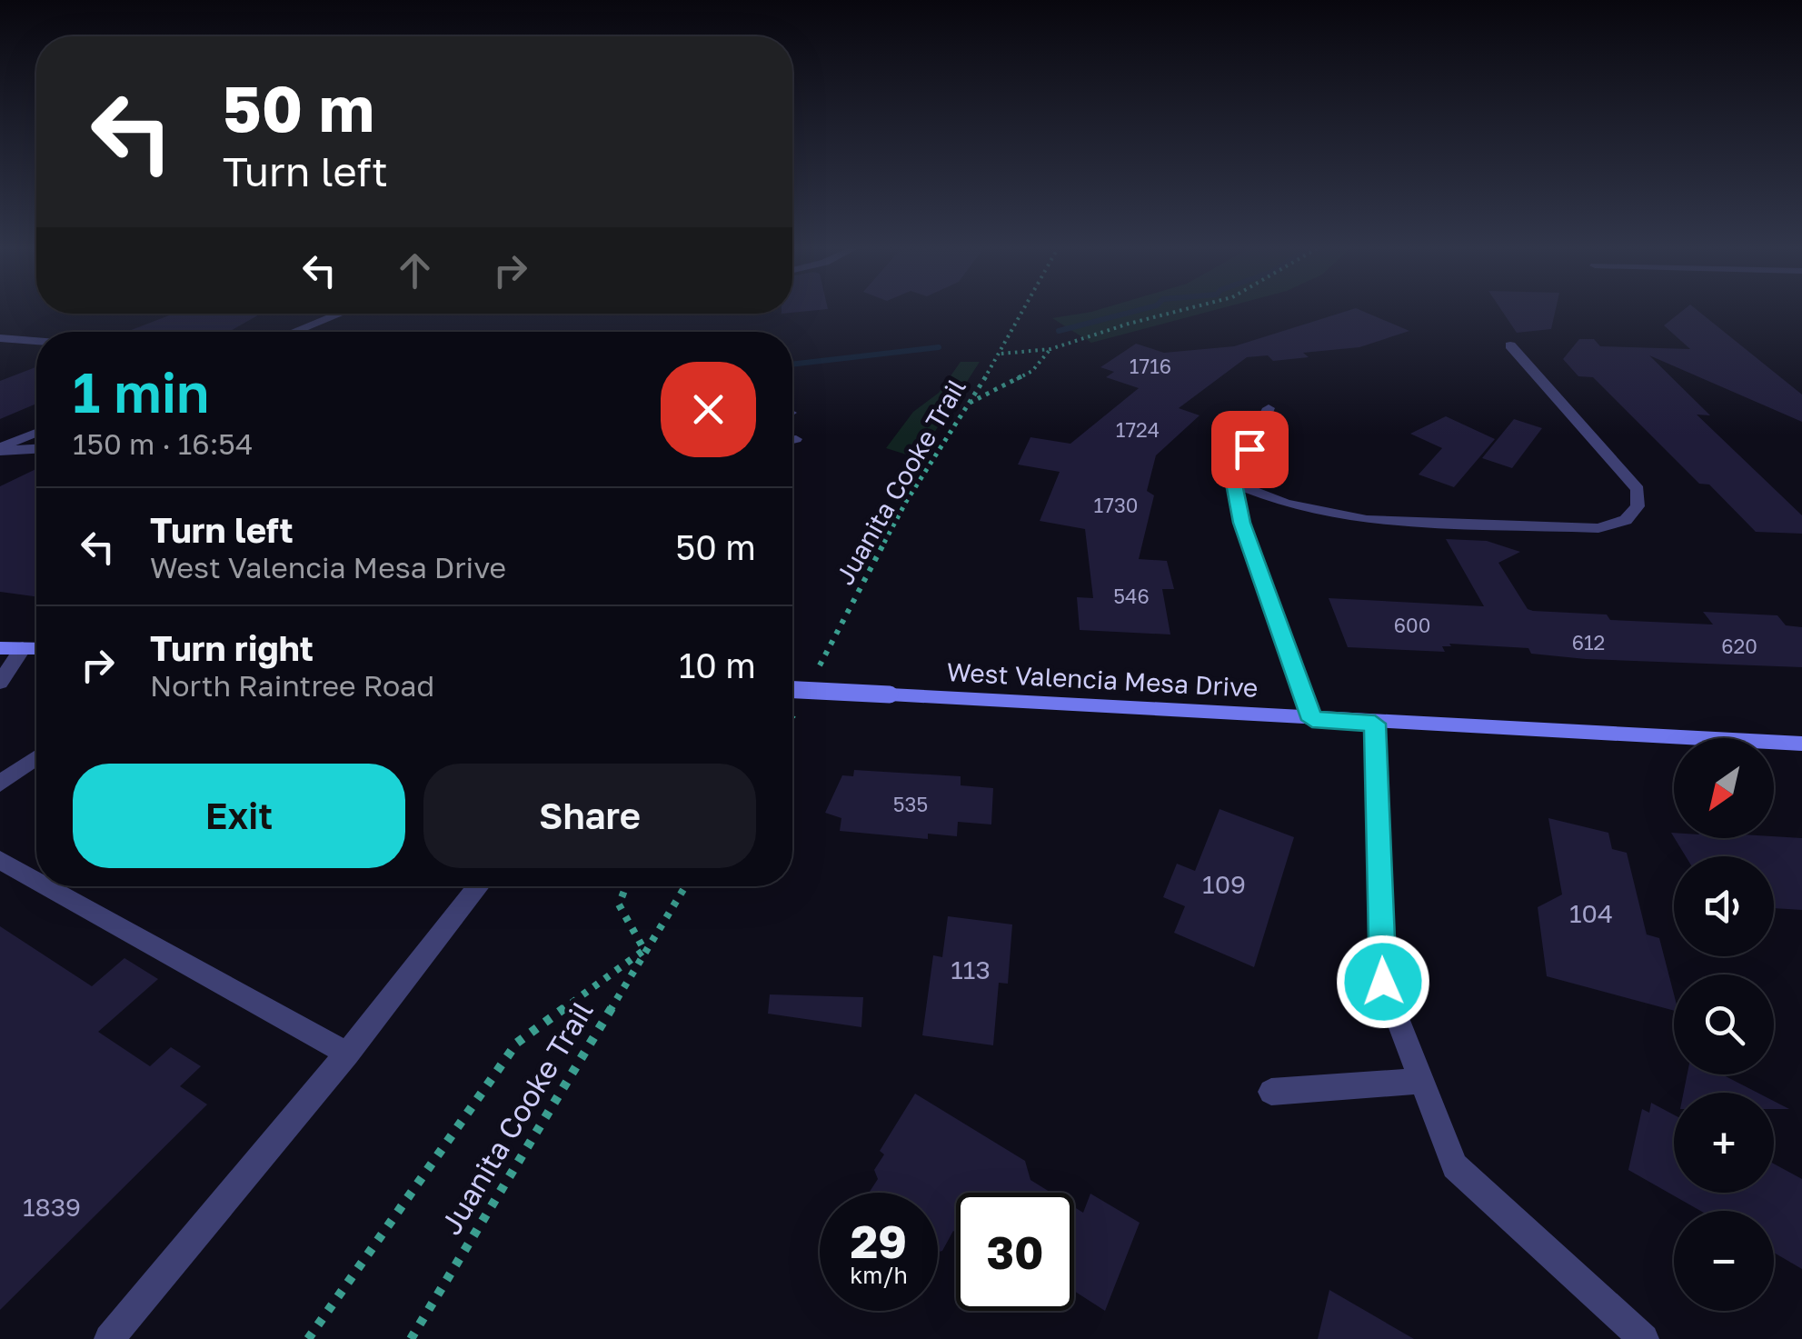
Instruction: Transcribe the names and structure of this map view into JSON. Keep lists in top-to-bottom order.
{
  "streets": {
    "street": ["West Valencia Mesa Drive"],
    "path": ["Juanita Cooke Trail"]
  },
  "house_numbers": [
    "1716",
    "1724",
    "1730",
    "546",
    "600",
    "612",
    "620",
    "535",
    "109",
    "104",
    "113",
    "1839"
  ],
  "north": "bottom left",
  "page": {
    "turn": ["50 m", "Turn left"],
    "heading": ["1 min", "150 m · 16:54"],
    "list": [
      {
        "name": "Turn left",
        "note": "West Valencia Mesa Drive",
        "value": "50 m"
      },
      {
        "name": "Turn right",
        "note": "North Raintree Road",
        "value": "10 m"
      }
    ],
    "map_buttons": ["+", "−"],
    "buttons": ["Exit", "Share"],
    "speed": "29 km/h",
    "limit": "30"
  }
}
